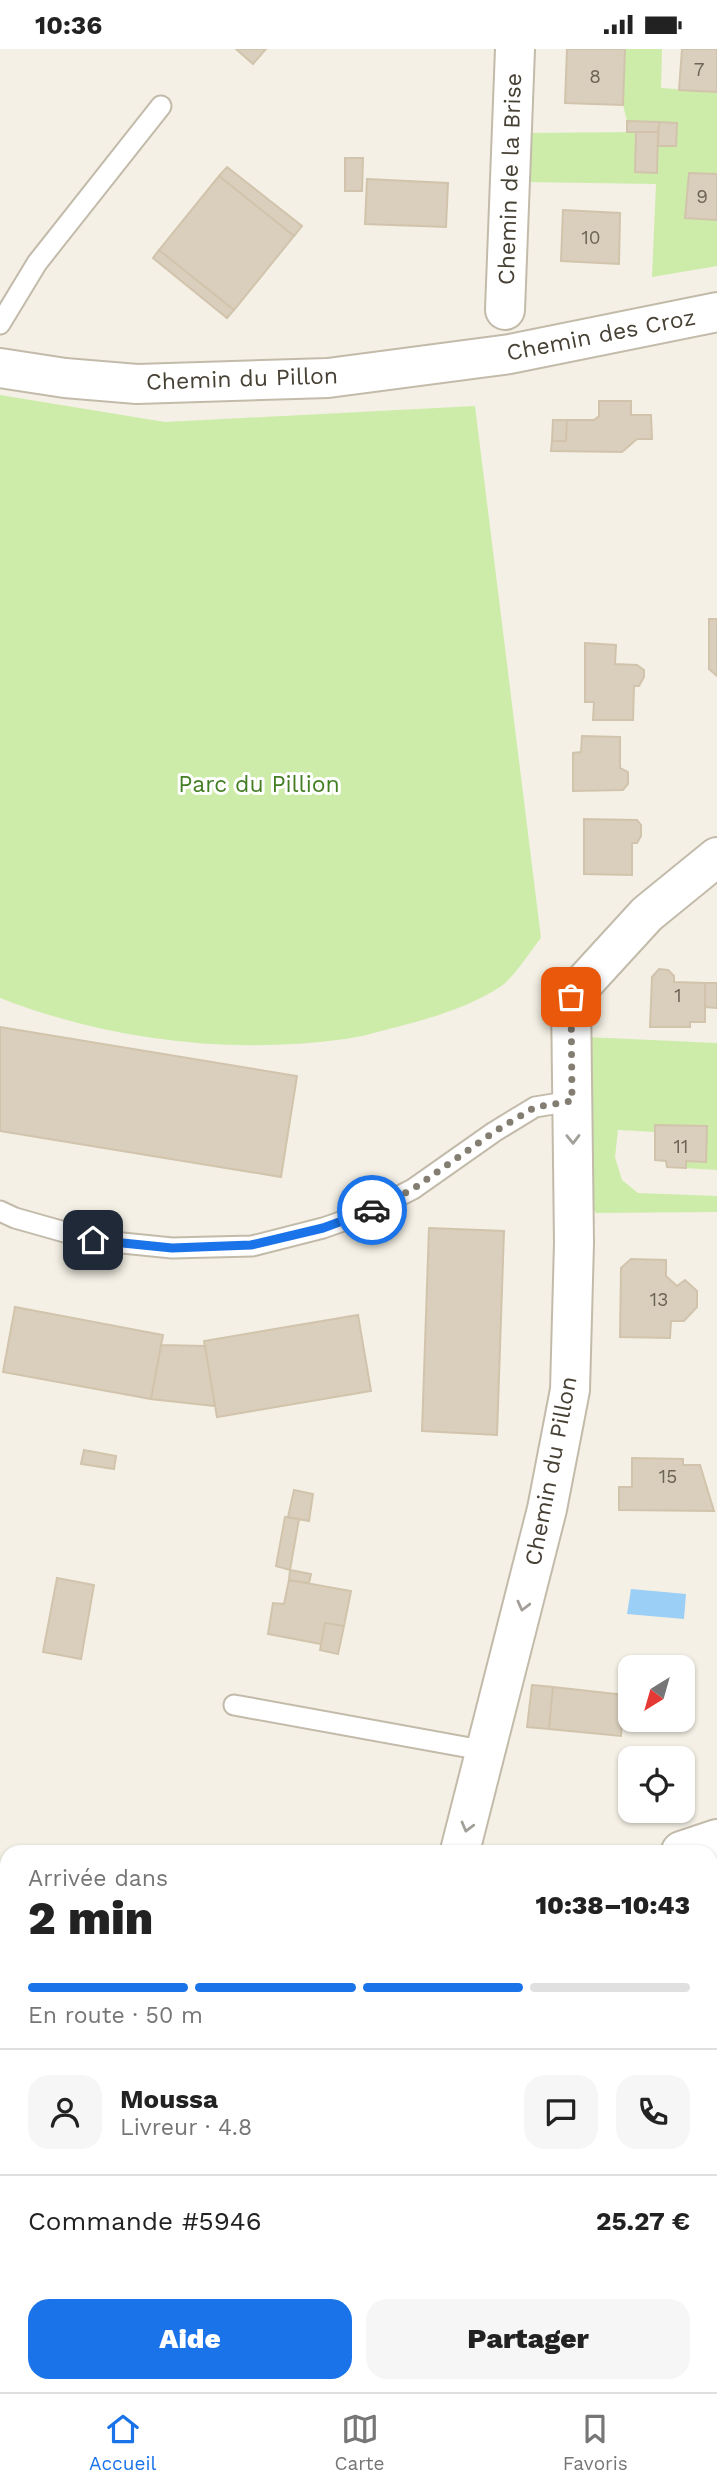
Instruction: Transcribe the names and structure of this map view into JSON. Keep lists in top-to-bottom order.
{
  "streets": {
    "street": ["Chemin de la Brise", "Chemin des Croz", "Chemin du Pillon"]
  },
  "crossings": [
    ["Chemin des Croz", "Chemin du Pillon"]
  ],
  "one_way": ["Chemin du Pillon"],
  "parks": ["Parc du Pillion"],
  "house_numbers": [
    "7",
    "8",
    "9",
    "10",
    "1",
    "11",
    "13",
    "15"
  ],
  "north": "bottom left",
  "page": {
    "status": "10:36",
    "heading": ["2 min", "Arrivée dans", "10:38–10:43"],
    "panel": [
      "Moussa",
      "Livreur · 4.8",
      "Commande #5946",
      "25.27 €"
    ],
    "bar": "En route · 50 m",
    "buttons": ["Aide", "Partager"],
    "tabs": ["Accueil", "Carte", "Favoris"]
  }
}
